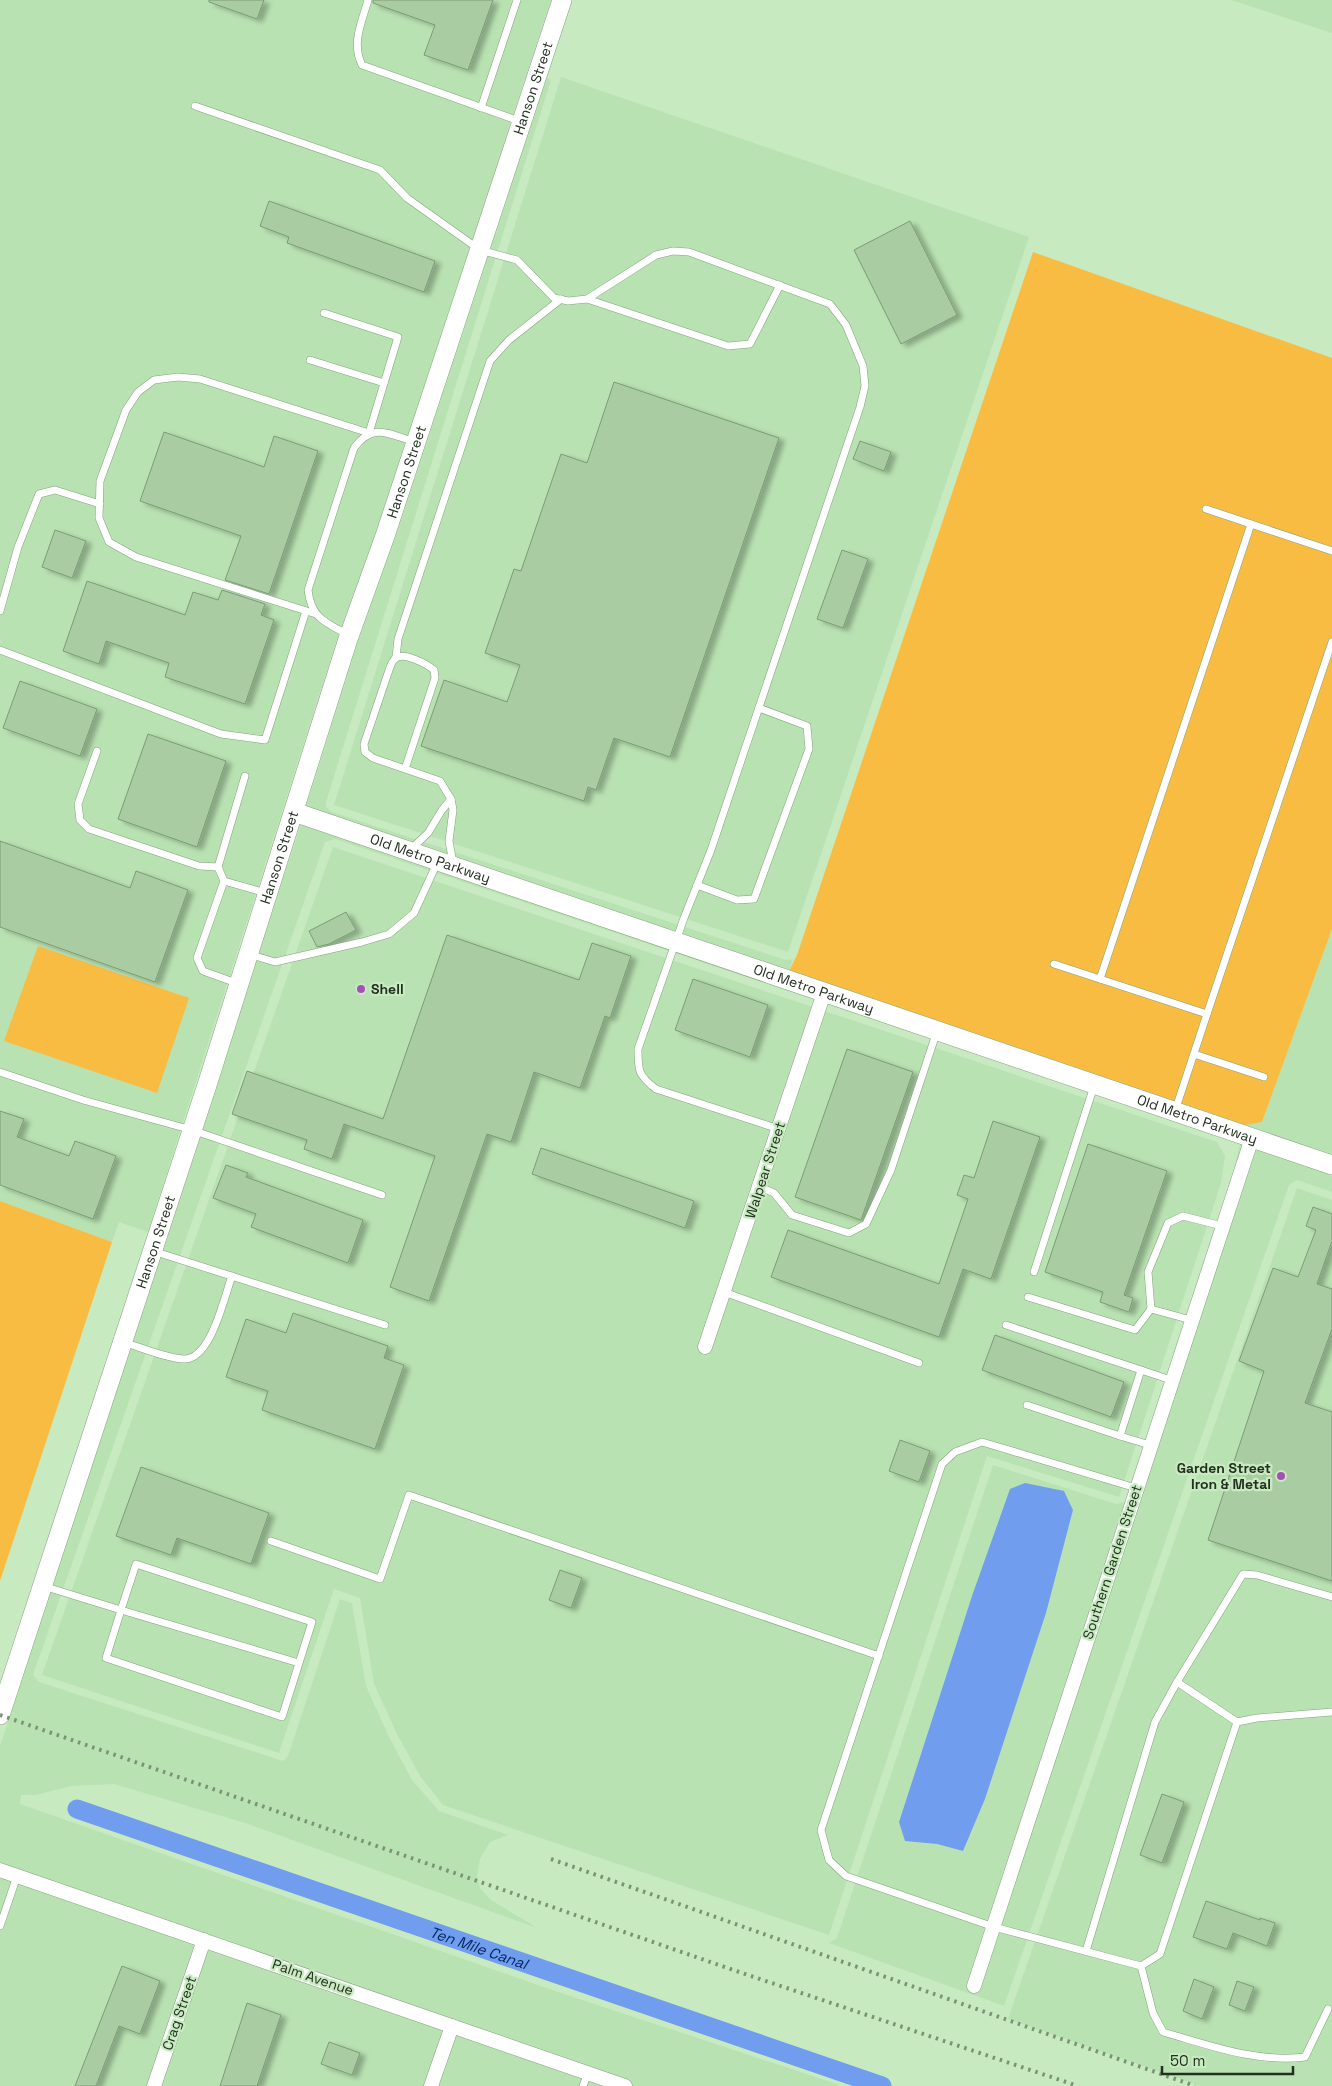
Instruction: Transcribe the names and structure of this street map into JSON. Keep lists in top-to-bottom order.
{
  "streets": {
    "street": [
      "Hanson Street",
      "Old Metro Parkway",
      "Walpear Street",
      "Southern Garden Street",
      "Palm Avenue",
      "Crag Street"
    ]
  },
  "crossings": [
    ["Hanson Street", "Old Metro Parkway"],
    ["Old Metro Parkway", "Walpear Street"],
    ["Old Metro Parkway", "Southern Garden Street"],
    ["Palm Avenue", "Crag Street"]
  ],
  "water": ["Ten Mile Canal"],
  "places": ["Shell", "Garden Street Iron & Metal"],
  "scale_bar": "50 m"
}
